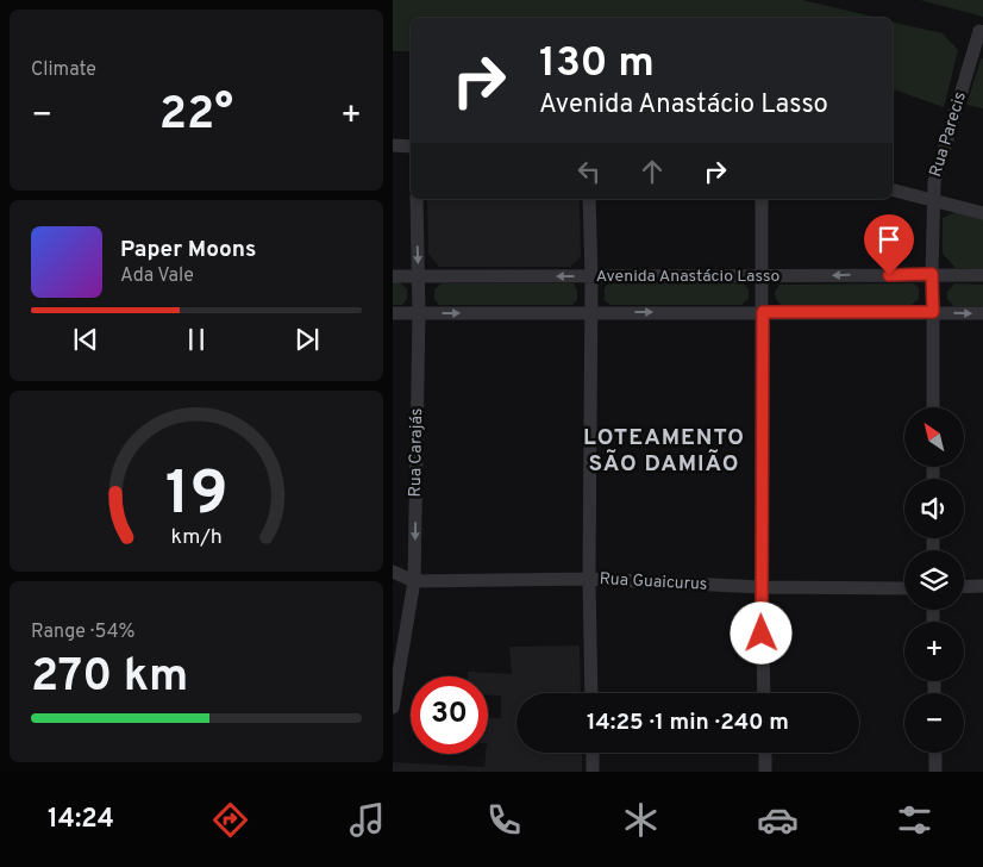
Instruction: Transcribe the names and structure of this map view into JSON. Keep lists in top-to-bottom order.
{
  "streets": {
    "street": [
      "Rua Parecis",
      "Avenida Anastácio Lasso",
      "Rua Carajás",
      "Rua Guaicurus"
    ]
  },
  "crossings": [
    ["Rua Parecis", "Avenida Anastácio Lasso"],
    ["Avenida Anastácio Lasso", "Rua Carajás"],
    ["Rua Carajás", "Rua Guaicurus"]
  ],
  "one_way": ["Rua Carajás"],
  "districts": ["LOTEAMENTO SÃO DAMIÃO"],
  "north": "top left",
  "page": {
    "tile": [
      "Climate",
      ["Range · 54%", "270 km"]
    ],
    "turn": ["130 m", "Avenida Anastácio Lasso"],
    "heat": ["−", "22°", "+"],
    "song": ["Paper Moons", "Ada Vale"],
    "map_buttons": ["+", "−"],
    "limit": "30",
    "trip": "14:25 · 1 min · 240 m",
    "tabs": "14:24",
    "gauge": ["19", "km/h"]
  }
}
